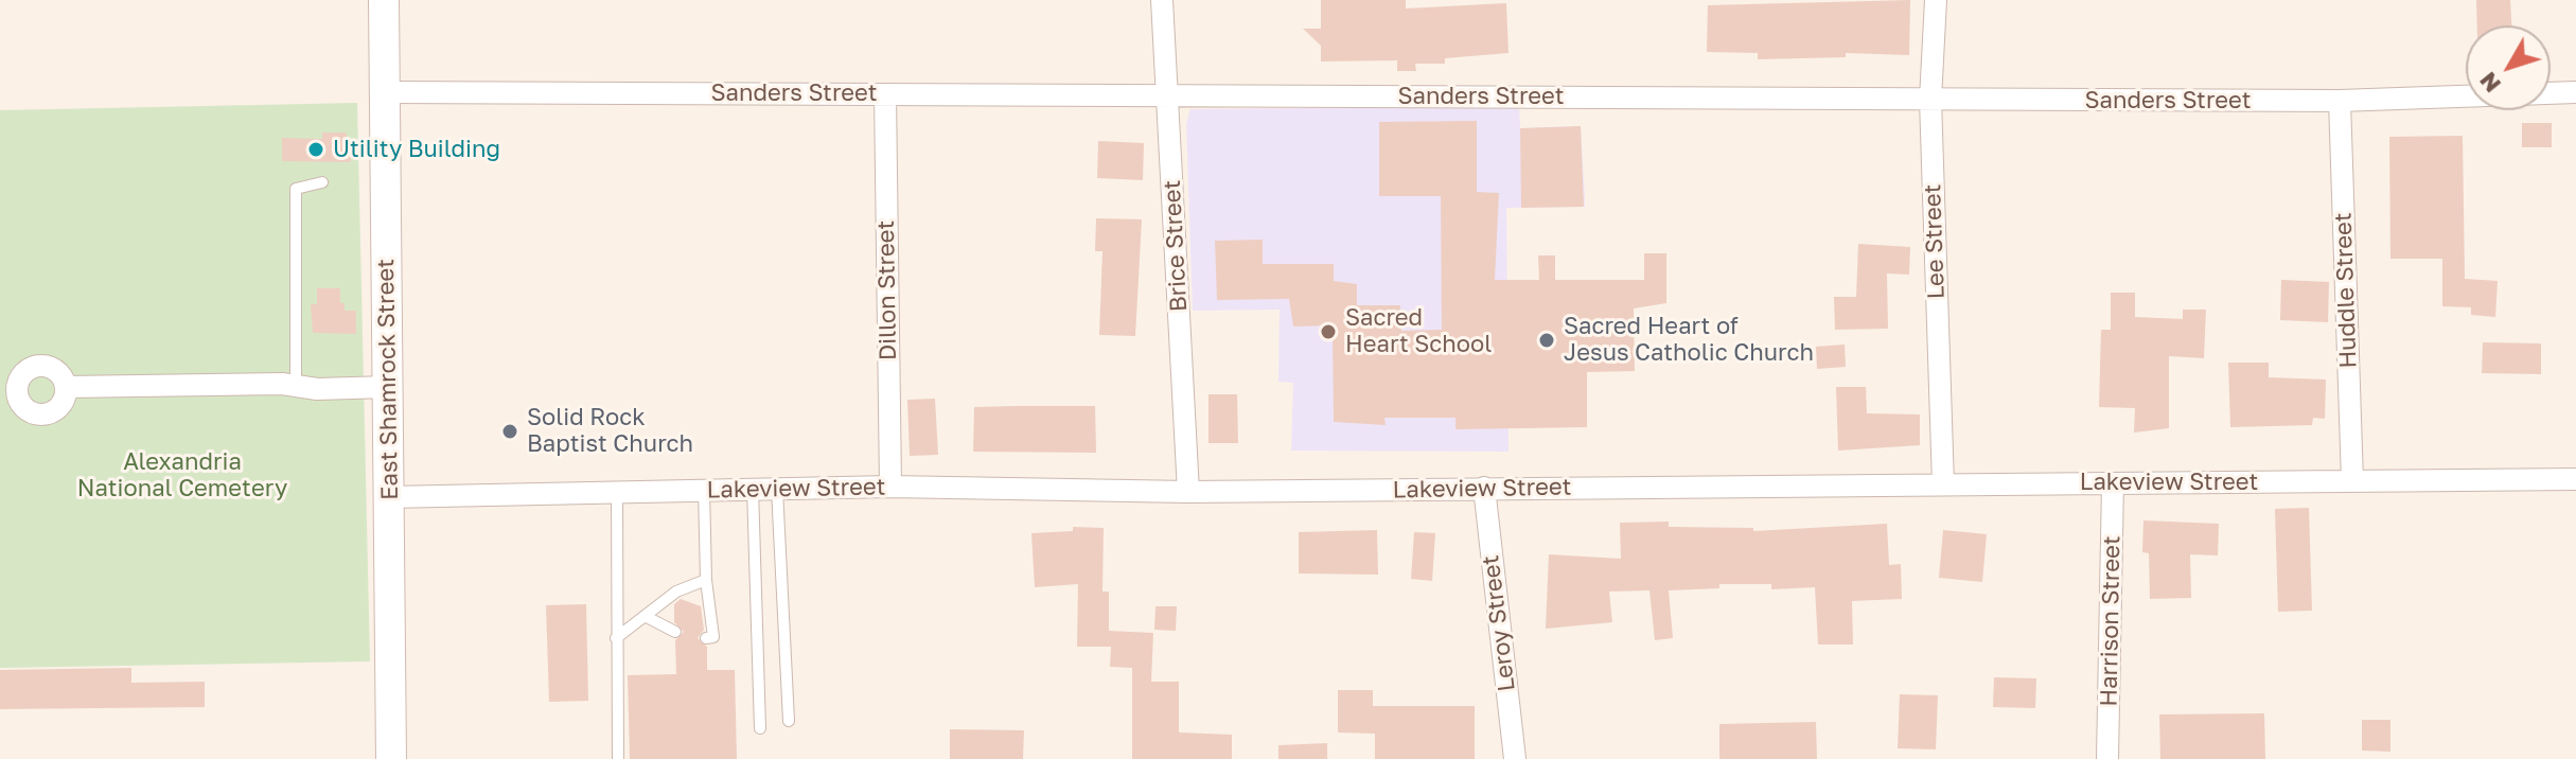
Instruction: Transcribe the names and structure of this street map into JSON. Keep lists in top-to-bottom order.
{
  "streets": {
    "main road": ["East Shamrock Street"],
    "street": [
      "Sanders Street",
      "Lee Street",
      "Brice Street",
      "Dillon Street",
      "Huddle Street",
      "Lakeview Street",
      "Harrison Street",
      "Leroy Street"
    ]
  },
  "crossings": [
    ["Sanders Street", "Lee Street"],
    ["Sanders Street", "Brice Street"],
    ["Sanders Street", "Dillon Street"],
    ["Sanders Street", "Huddle Street"],
    ["Sanders Street", "East Shamrock Street"],
    ["Lee Street", "Lakeview Street"],
    ["Brice Street", "Lakeview Street"],
    ["Dillon Street", "Lakeview Street"],
    ["Huddle Street", "Lakeview Street"],
    ["East Shamrock Street", "Lakeview Street"],
    ["Lakeview Street", "Harrison Street"],
    ["Lakeview Street", "Leroy Street"]
  ],
  "parks": ["Alexandria National Cemetery"],
  "places": [
    "Utility Building",
    "Sacred Heart School",
    "Sacred Heart of Jesus Catholic Church",
    "Solid Rock Baptist Church"
  ],
  "north": "bottom left"
}
